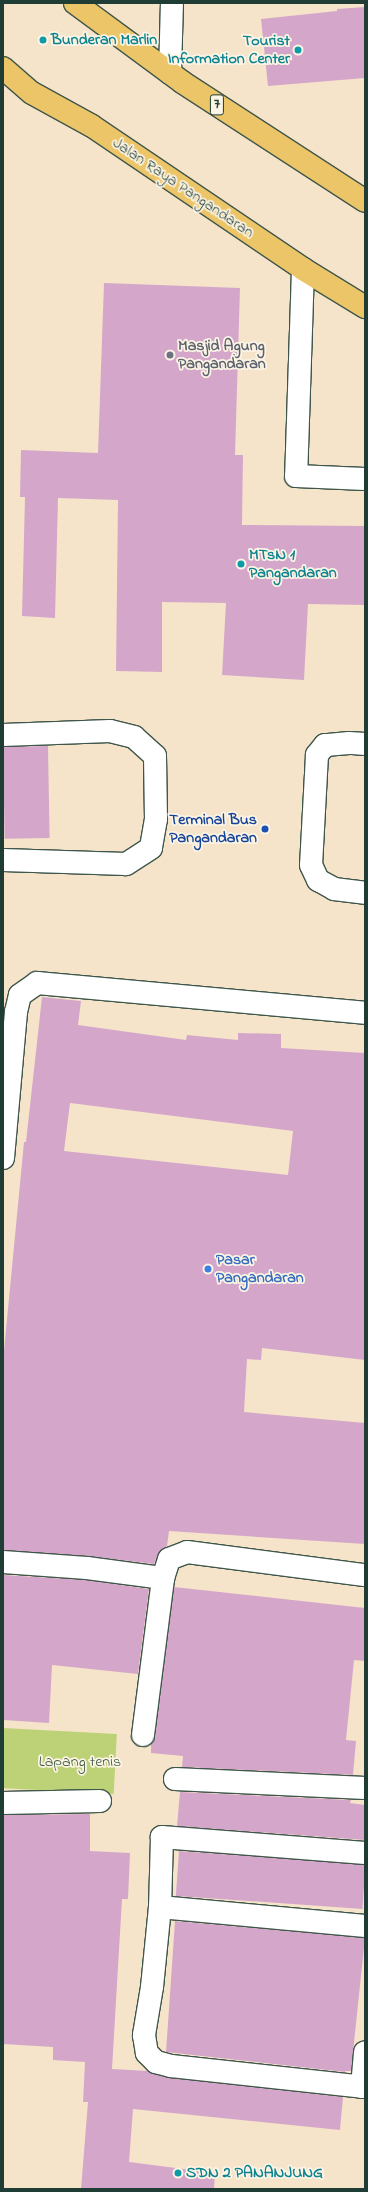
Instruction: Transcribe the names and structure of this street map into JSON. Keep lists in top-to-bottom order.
{
  "streets": {
    "highway": ["7", "Jalan Raya Pangandaran"]
  },
  "parks": ["Lapang tenis"],
  "places": [
    "Bunderan Marlin",
    "Tourist Information Center",
    "Masjid Agung Pangandaran",
    "MTsN 1 Pangandaran",
    "Terminal Bus Pangandaran",
    "Pasar Pangandaran",
    "SDN 2 PANANJUNG"
  ]
}
